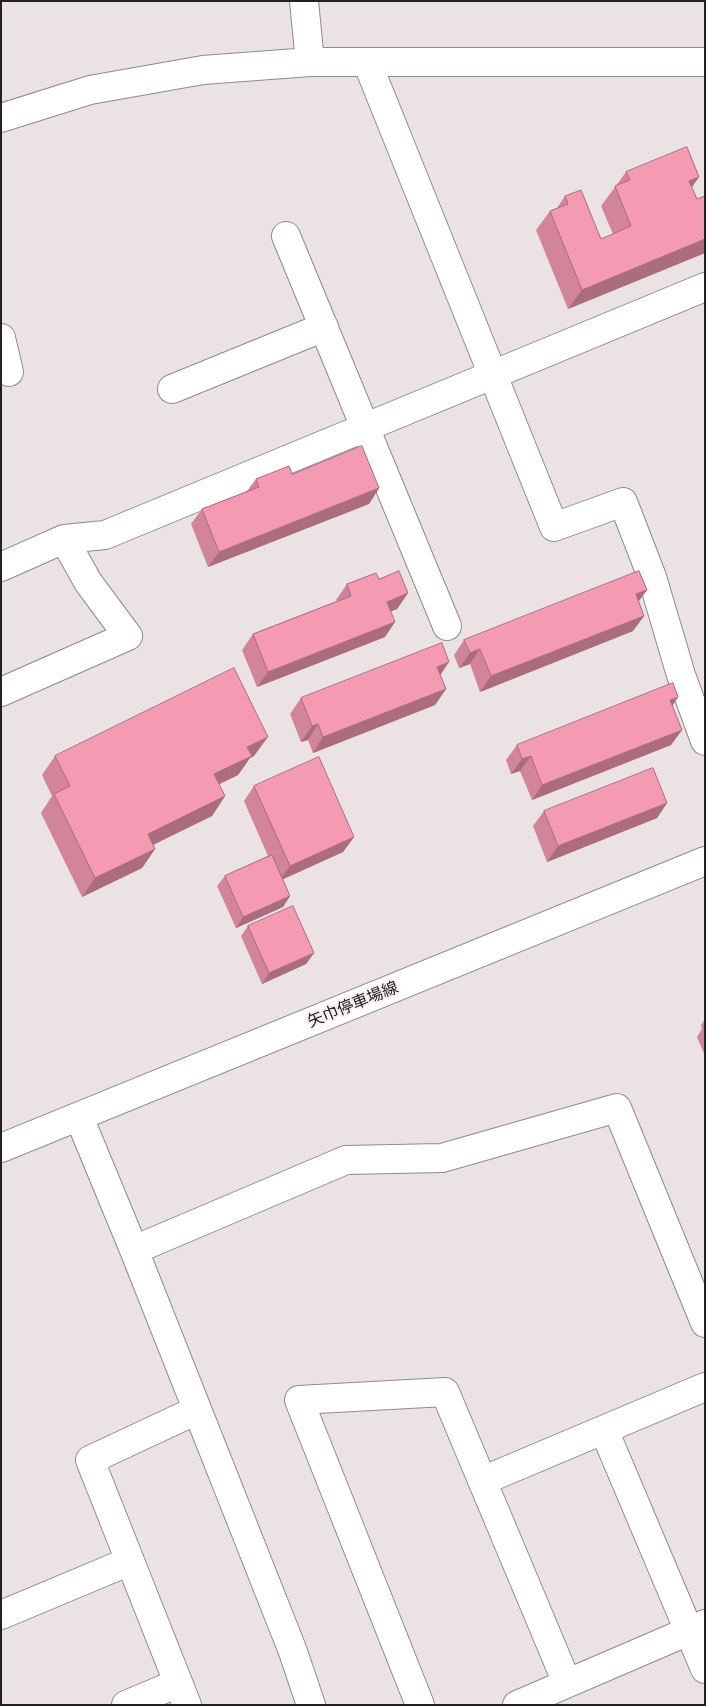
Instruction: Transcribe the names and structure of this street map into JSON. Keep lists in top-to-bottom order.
{
  "streets": {
    "street": ["矢巾停車場線"]
  }
}
